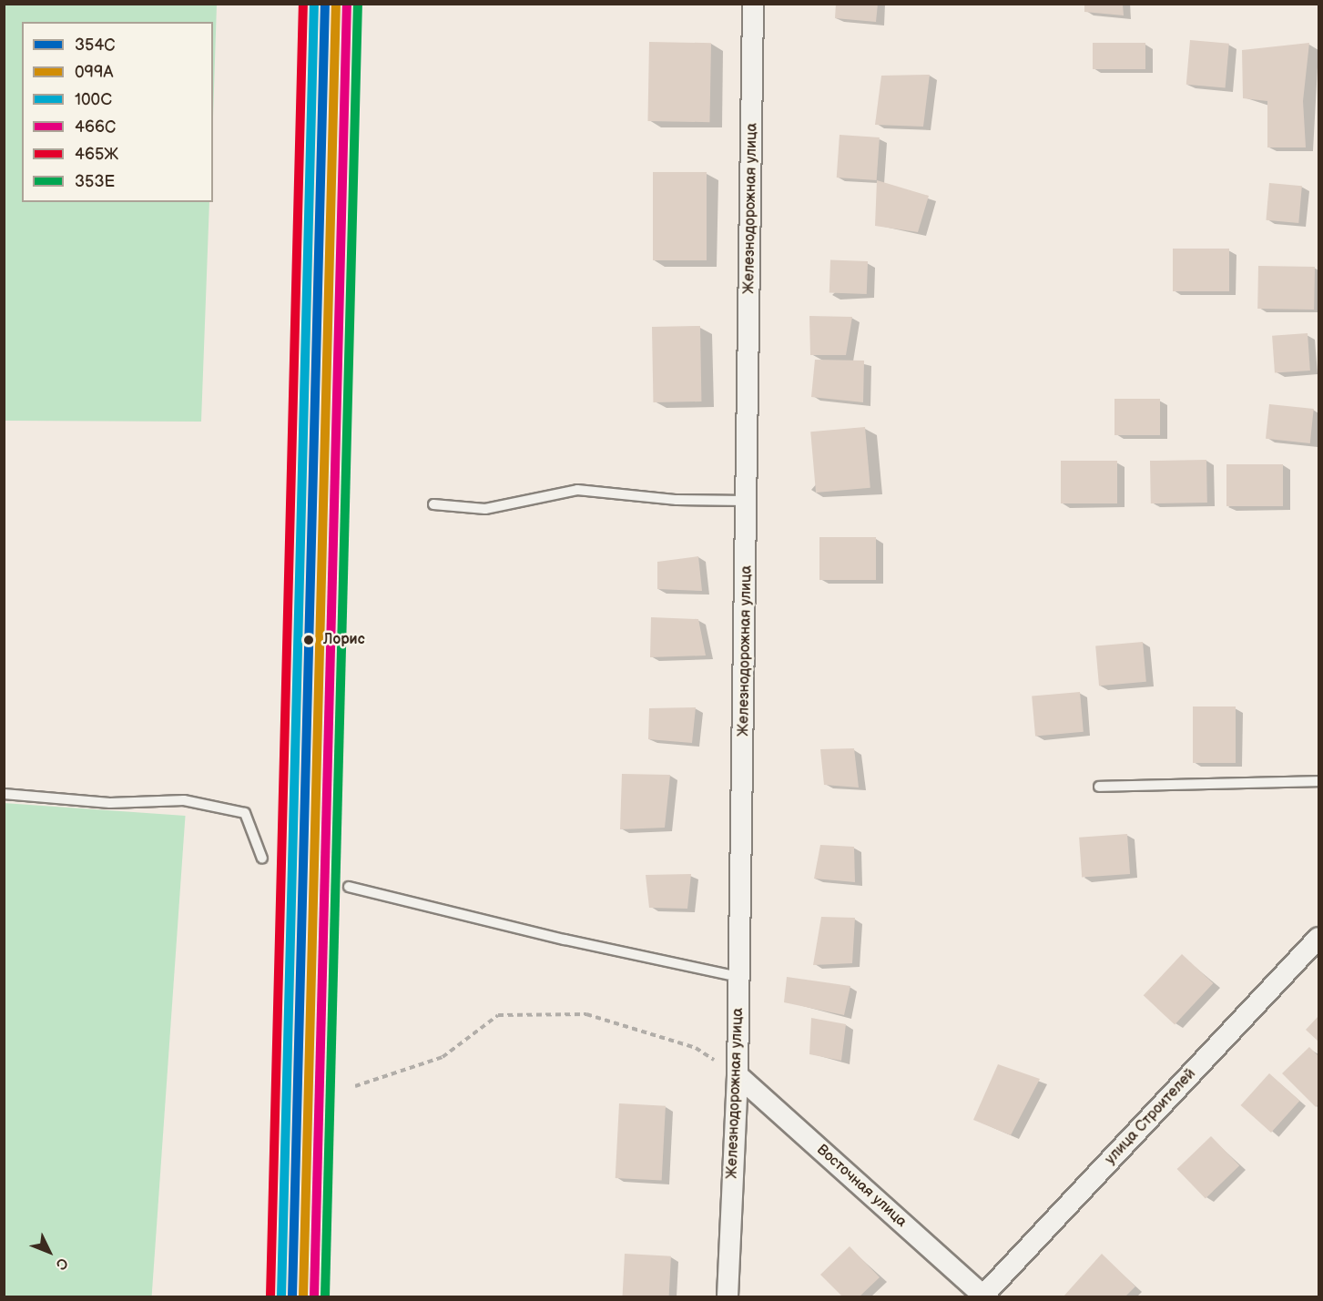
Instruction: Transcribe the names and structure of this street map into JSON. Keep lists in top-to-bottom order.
{
  "streets": {
    "street": ["Железнодорожная улица", "улица Строителей", "Восточная улица"]
  },
  "crossings": [
    ["Железнодорожная улица", "Восточная улица"],
    ["улица Строителей", "Восточная улица"]
  ],
  "places": ["Лорис"],
  "lines": [
    "transit line 354С",
    "transit line 099А",
    "transit line 100C",
    "transit line 465Ж",
    "transit line 466С",
    "transit line 353Е"
  ],
  "legend": [
    "354С",
    "099А",
    "100C",
    "466С",
    "465Ж",
    "353Е"
  ],
  "north": "bottom right"
}
